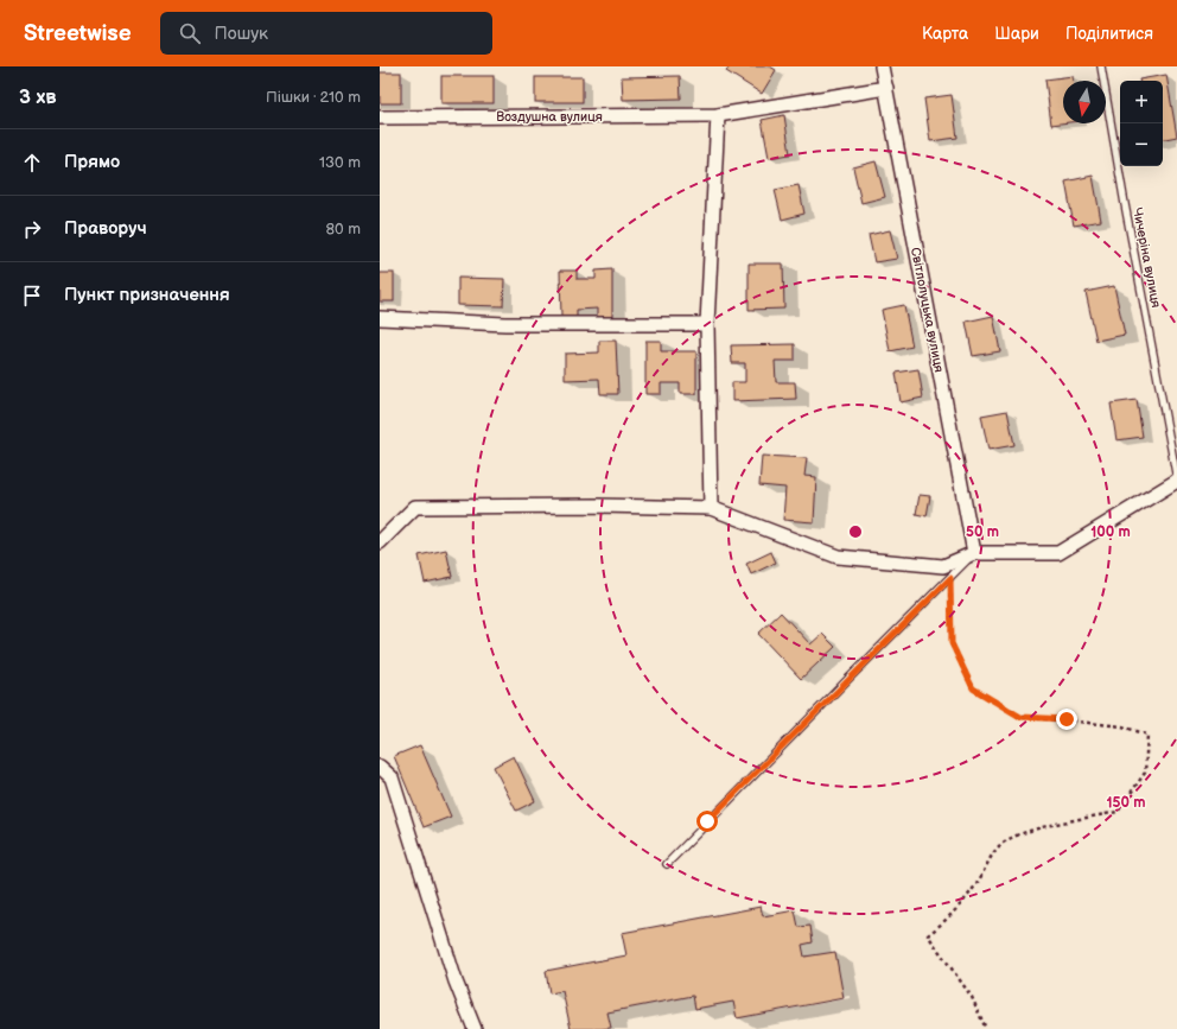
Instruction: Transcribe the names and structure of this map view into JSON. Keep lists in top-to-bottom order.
{
  "streets": {
    "street": ["Воздушна вулиця", "Світлолуцька вулиця"],
    "lane": ["Чичеріна вулиця"]
  },
  "crossings": [
    ["Воздушна вулиця", "Світлолуцька вулиця"]
  ],
  "north": "bottom",
  "page": {
    "header": "Streetwise",
    "search": "Пошук",
    "nav": ["Карта", "Шари", "Поділитися"],
    "heading": ["3 хв", "Пішки · 210 m"],
    "map_buttons": ["+", "−"],
    "list": [
      ["Прямо", "130 m"],
      ["Праворуч", "80 m"],
      "Пункт призначення"
    ]
  },
  "rings": ["50 m", "100 m", "150 m"]
}
